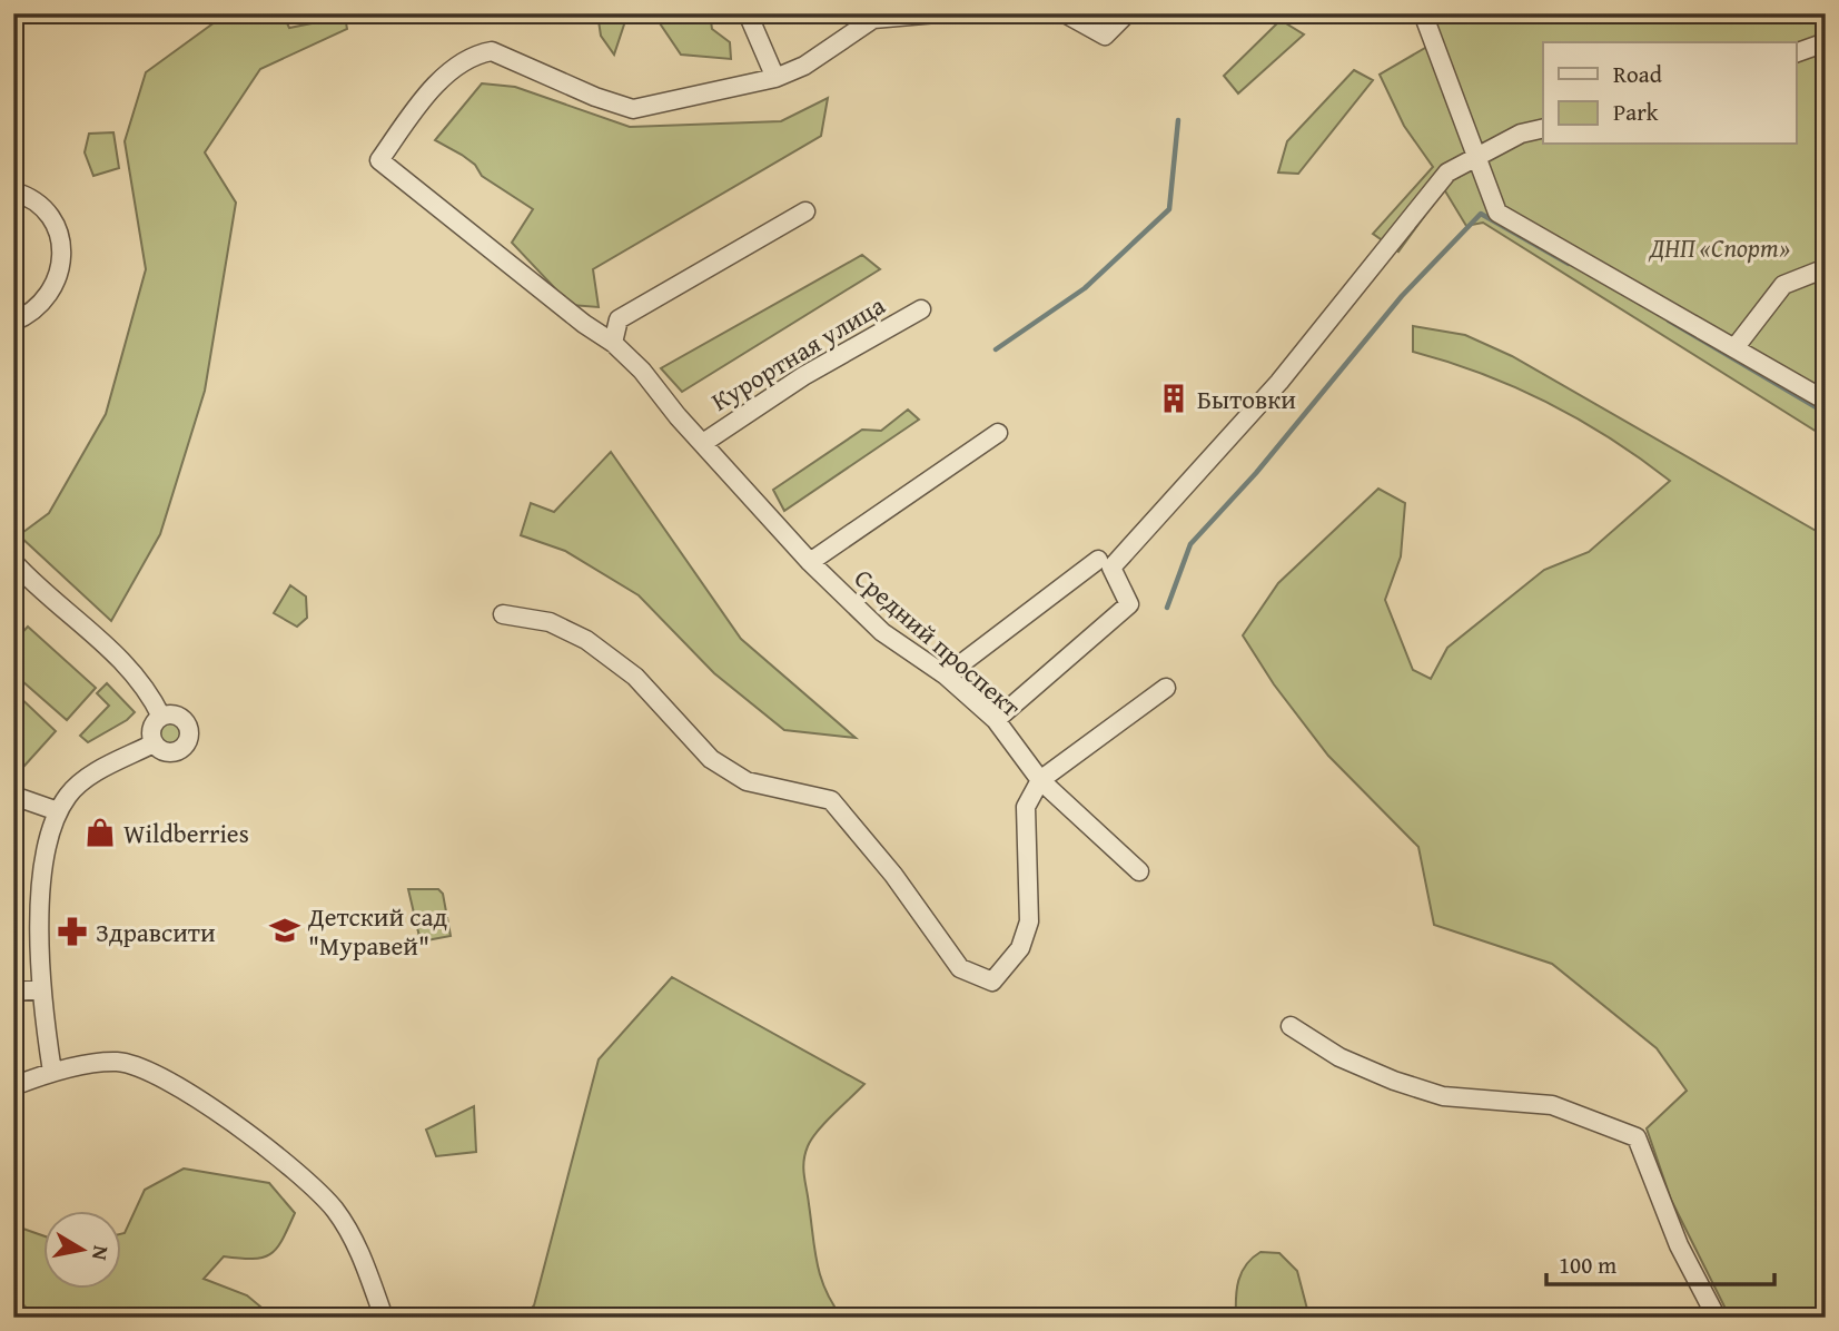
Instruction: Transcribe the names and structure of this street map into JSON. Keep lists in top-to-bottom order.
{
  "streets": {
    "street": ["Курортная улица", "Средний проспект"]
  },
  "crossings": [
    ["Курортная улица", "Средний проспект"]
  ],
  "parks": ["ДНП «Спорт»"],
  "places": {
    "building": ["Бытовки"],
    "shop": ["Wildberries"],
    "school or university": ["Детский сад \"Муравей\""],
    "pharmacy": ["Здравсити"]
  },
  "legend": ["Road", "Park"],
  "scale_bar": "100 m",
  "north": "right"
}
